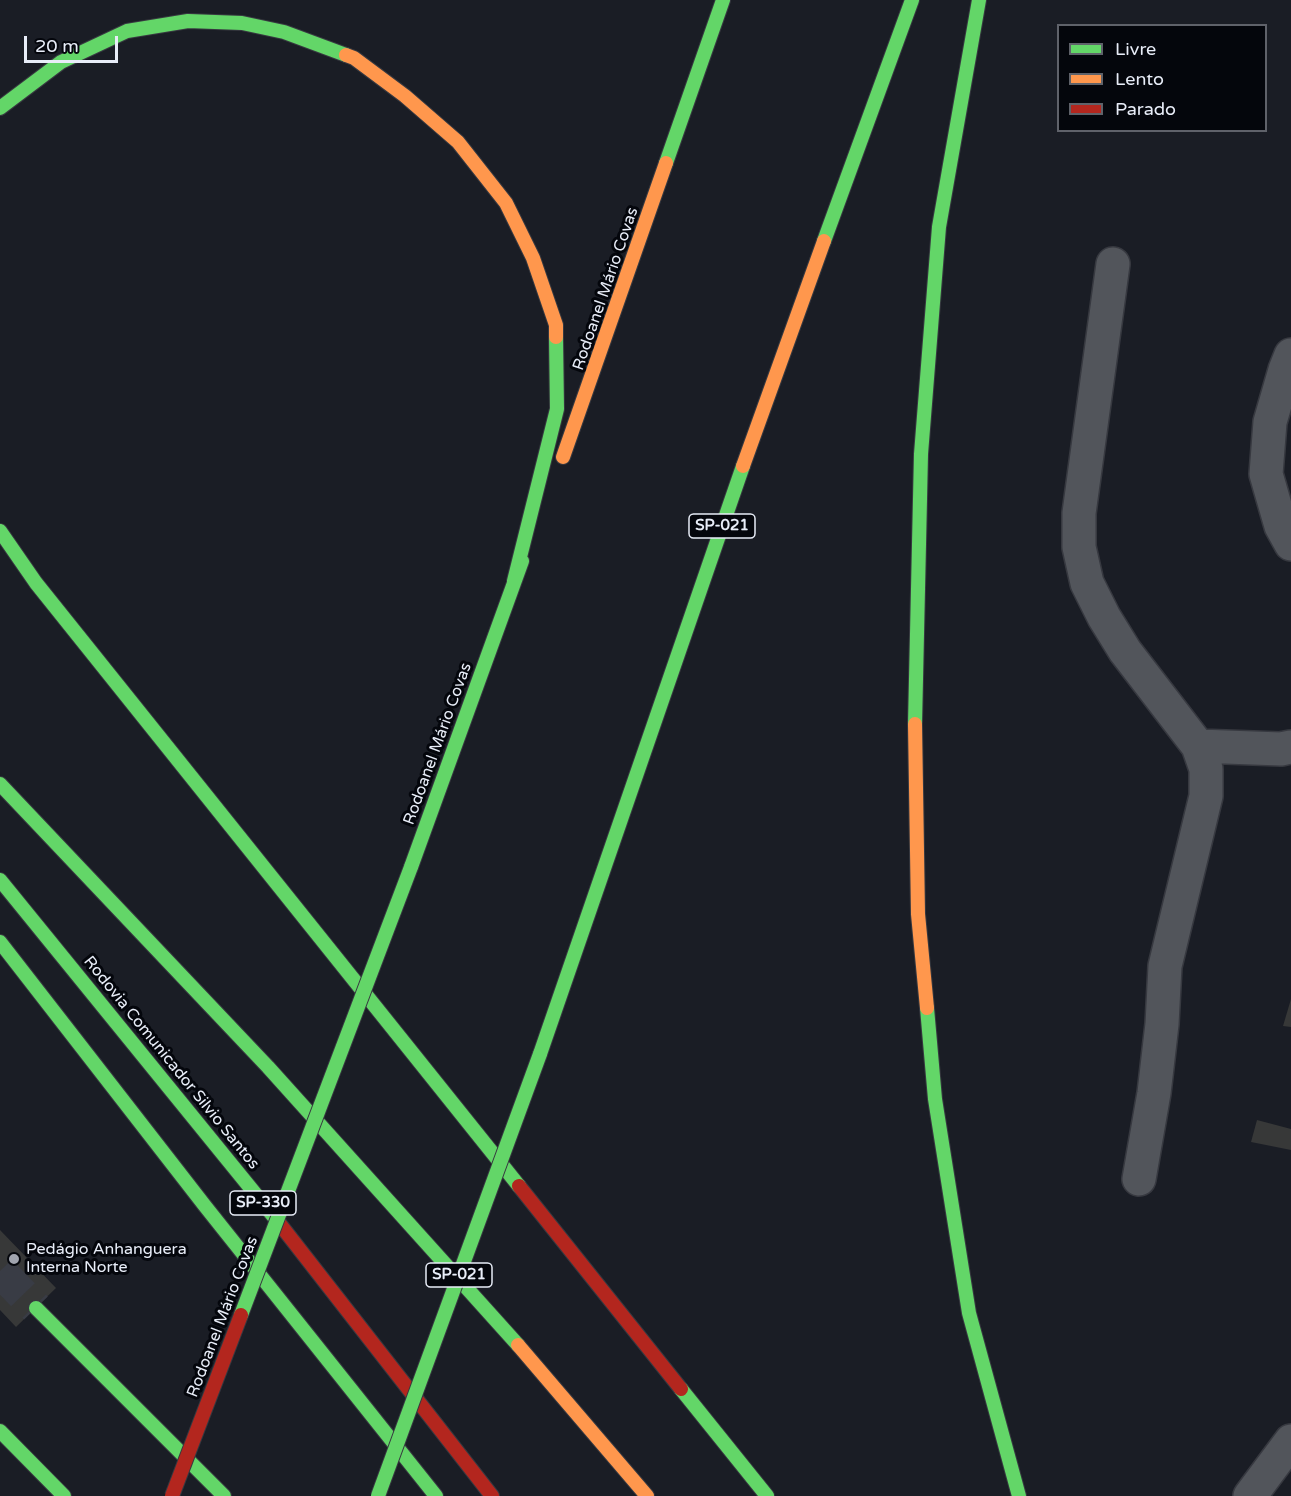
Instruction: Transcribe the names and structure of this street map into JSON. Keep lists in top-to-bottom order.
{
  "streets": {
    "highway": [
      "Rodoanel Mário Covas",
      "SP-021",
      "Rodovia Comunicador Silvio Santos",
      "SP-330"
    ]
  },
  "places": ["Pedágio Anhanguera Interna Norte"],
  "legend": ["Livre", "Lento", "Parado"],
  "scale_bar": "20 m"
}
